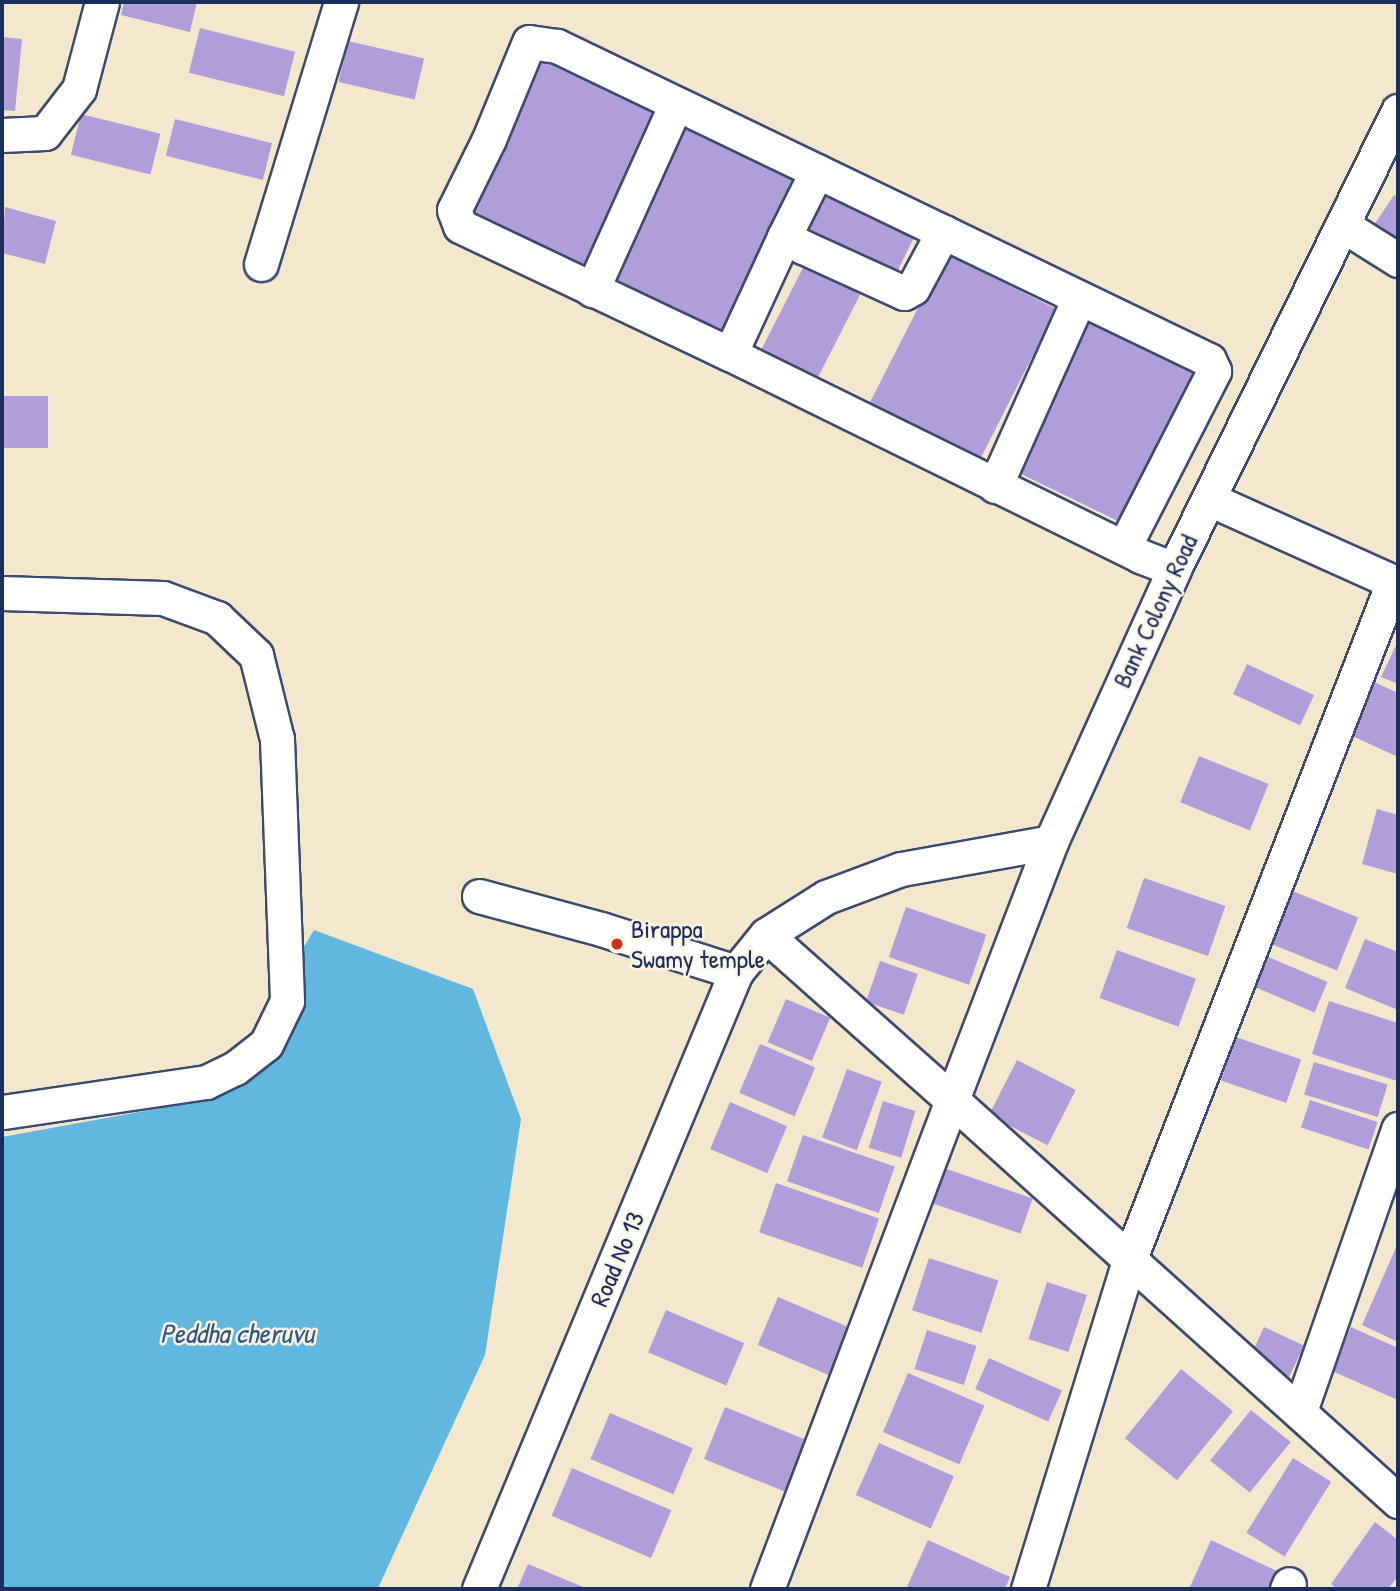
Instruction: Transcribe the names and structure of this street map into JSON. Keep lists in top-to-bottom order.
{
  "streets": {
    "street": ["Bank Colony Road", "Road No 13"]
  },
  "water": ["Peddha cheruvu"],
  "places": ["Birappa Swamy temple"]
}
